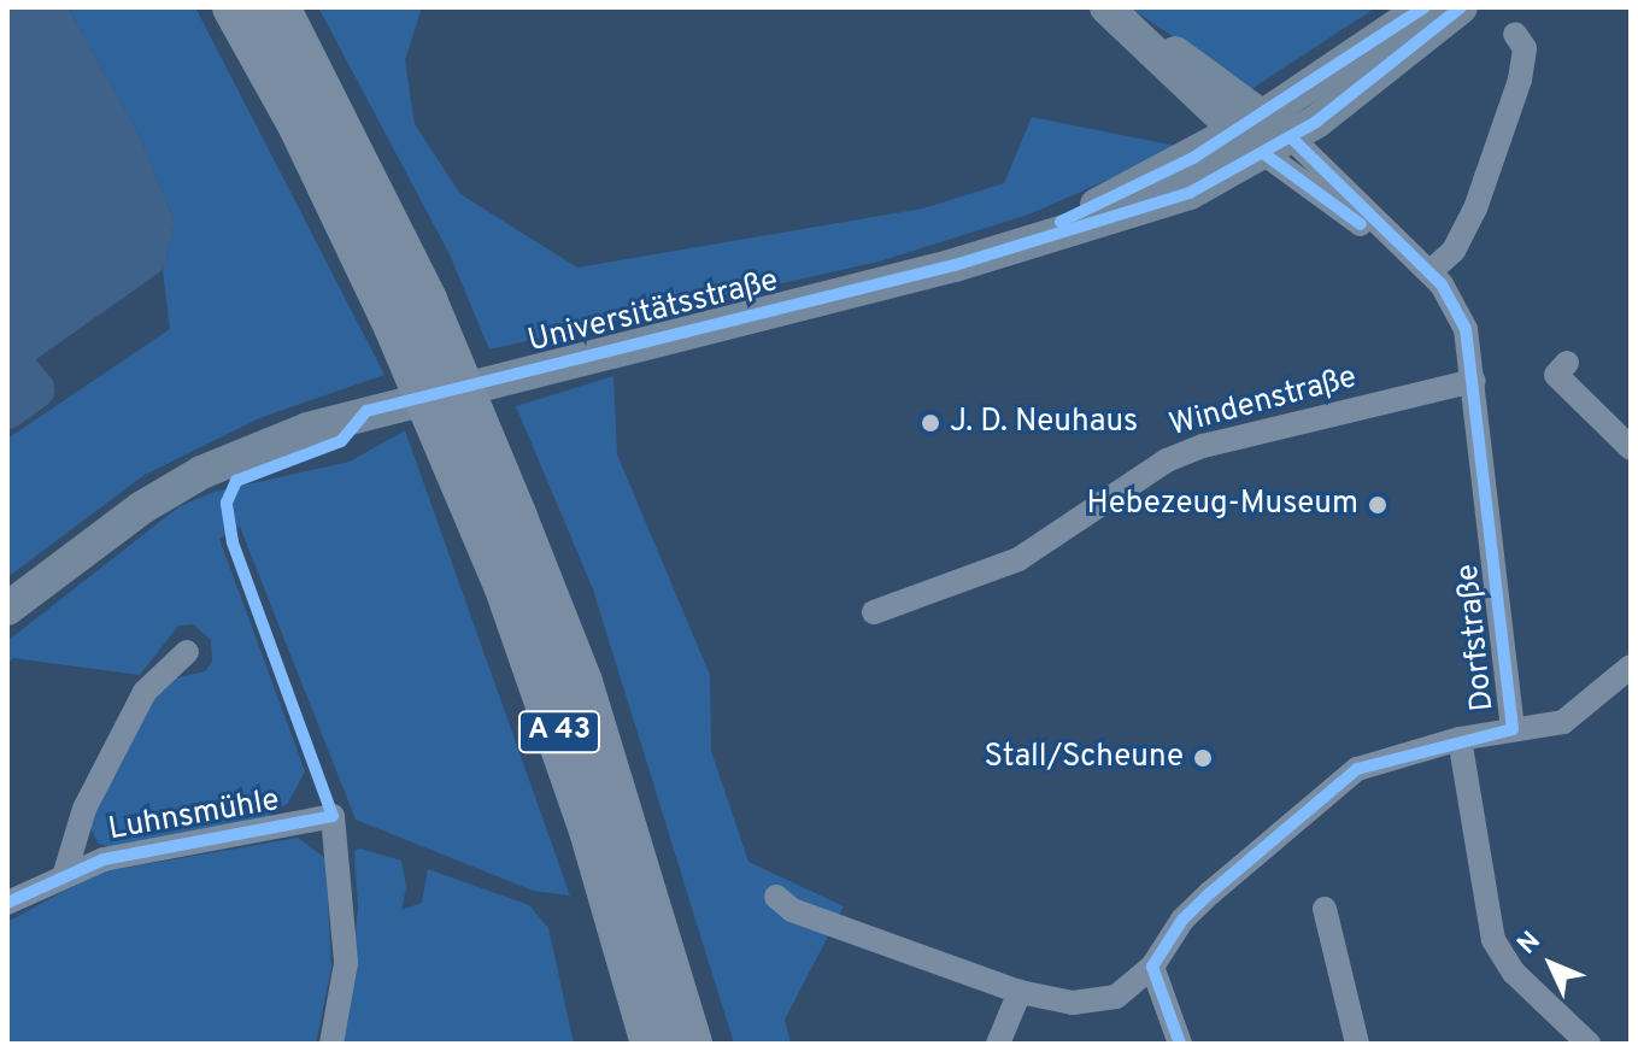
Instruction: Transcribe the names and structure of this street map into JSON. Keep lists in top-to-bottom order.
{
  "streets": {
    "highway": ["A 43"],
    "street": [
      "Universitätsstraße",
      "Windenstraße",
      "Dorfstraße",
      "Luhnsmühle"
    ]
  },
  "crossings": [
    ["Universitätsstraße", "Dorfstraße"],
    ["Windenstraße", "Dorfstraße"]
  ],
  "places": ["J. D. Neuhaus", "Hebezeug-Museum", "Stall/Scheune"],
  "north": "top left"
}
